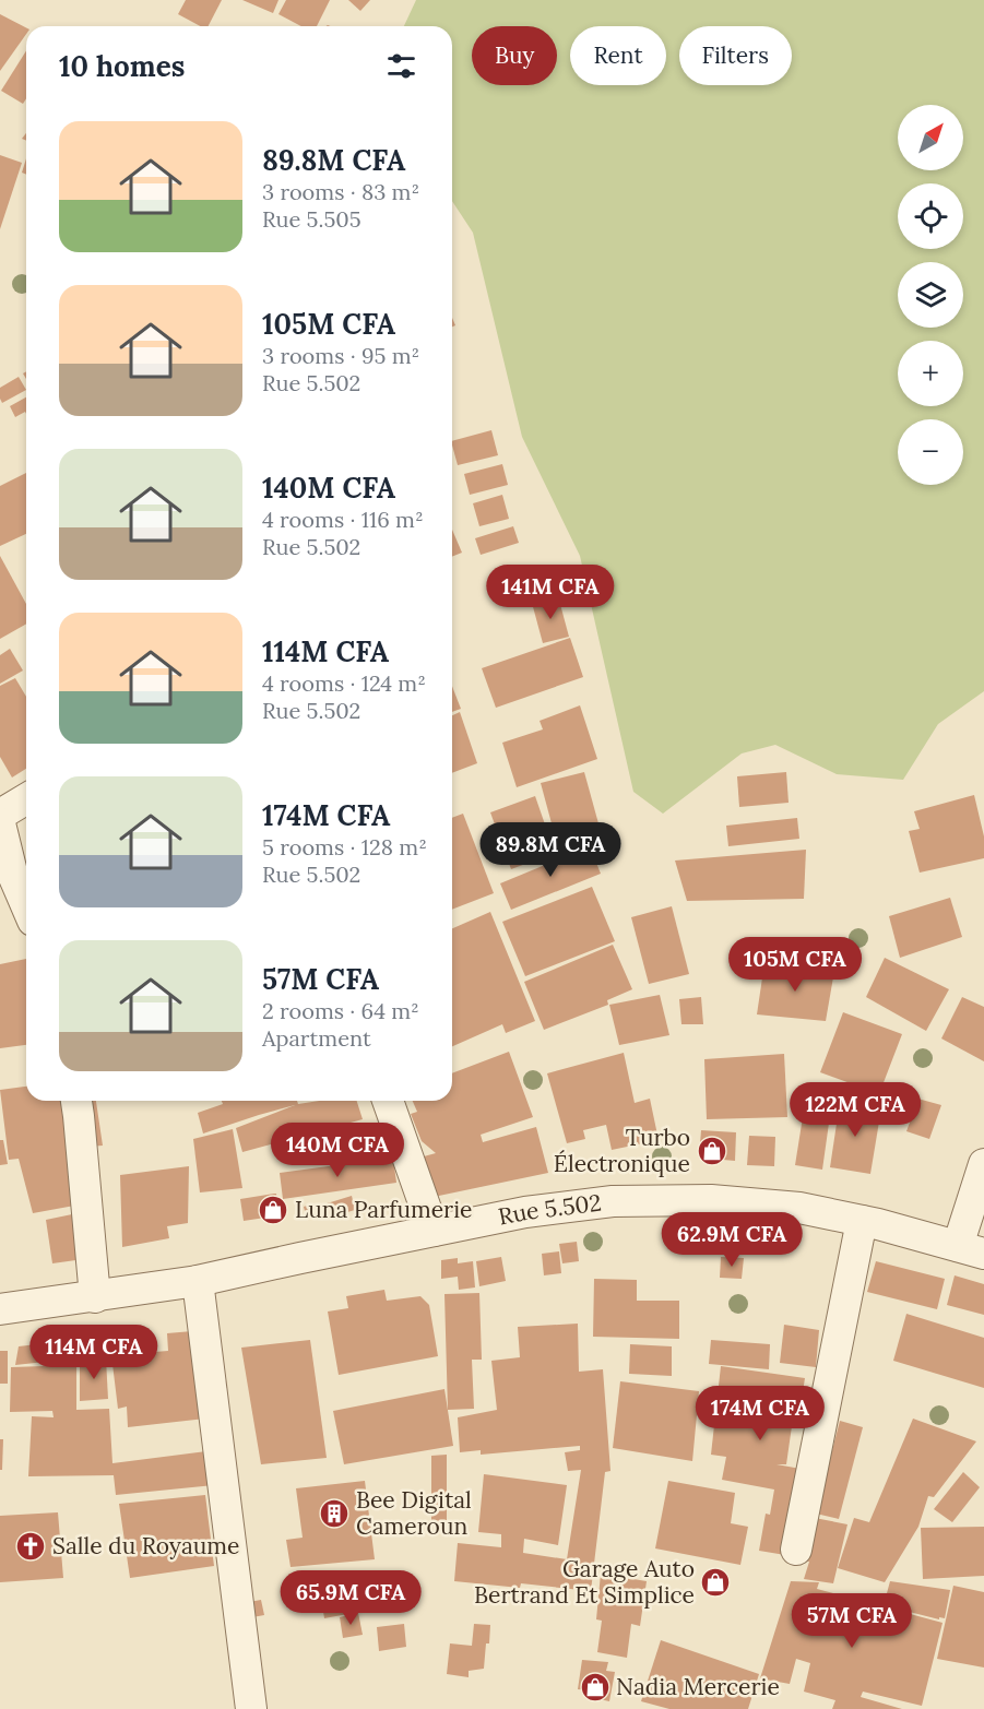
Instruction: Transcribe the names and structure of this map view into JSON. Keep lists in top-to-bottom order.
{
  "streets": {
    "street": ["Rue 5.502"]
  },
  "places": {
    "shop": [
      "Turbo Électronique",
      "Luna Parfumerie",
      "Garage Auto Bertrand Et Simplice",
      "Nadia Mercerie"
    ],
    "building": ["Bee Digital Cameroun"],
    "church": ["Salle du Royaume"]
  },
  "north": "top right",
  "page": {
    "chip": ["Buy", "Rent", "Filters"],
    "heading": "10 homes",
    "map_buttons": ["+", "−"],
    "list": [
      {
        "name": "89.8M CFA",
        "note": "3 rooms · 83 m² · Rue 5.505"
      },
      {
        "name": "105M CFA",
        "note": "3 rooms · 95 m² · Rue 5.502"
      },
      {
        "name": "140M CFA",
        "note": "4 rooms · 116 m² · Rue 5.502"
      },
      {
        "name": "114M CFA",
        "note": "4 rooms · 124 m² · Rue 5.502"
      },
      {
        "name": "174M CFA",
        "note": "5 rooms · 128 m² · Rue 5.502"
      },
      {
        "name": "57M CFA",
        "note": "2 rooms · 64 m² · Apartment"
      }
    ],
    "price": [
      "141M CFA",
      "89.8M CFA",
      "105M CFA",
      "122M CFA",
      "140M CFA",
      "62.9M CFA",
      "114M CFA",
      "174M CFA",
      "65.9M CFA",
      "57M CFA"
    ]
  }
}
